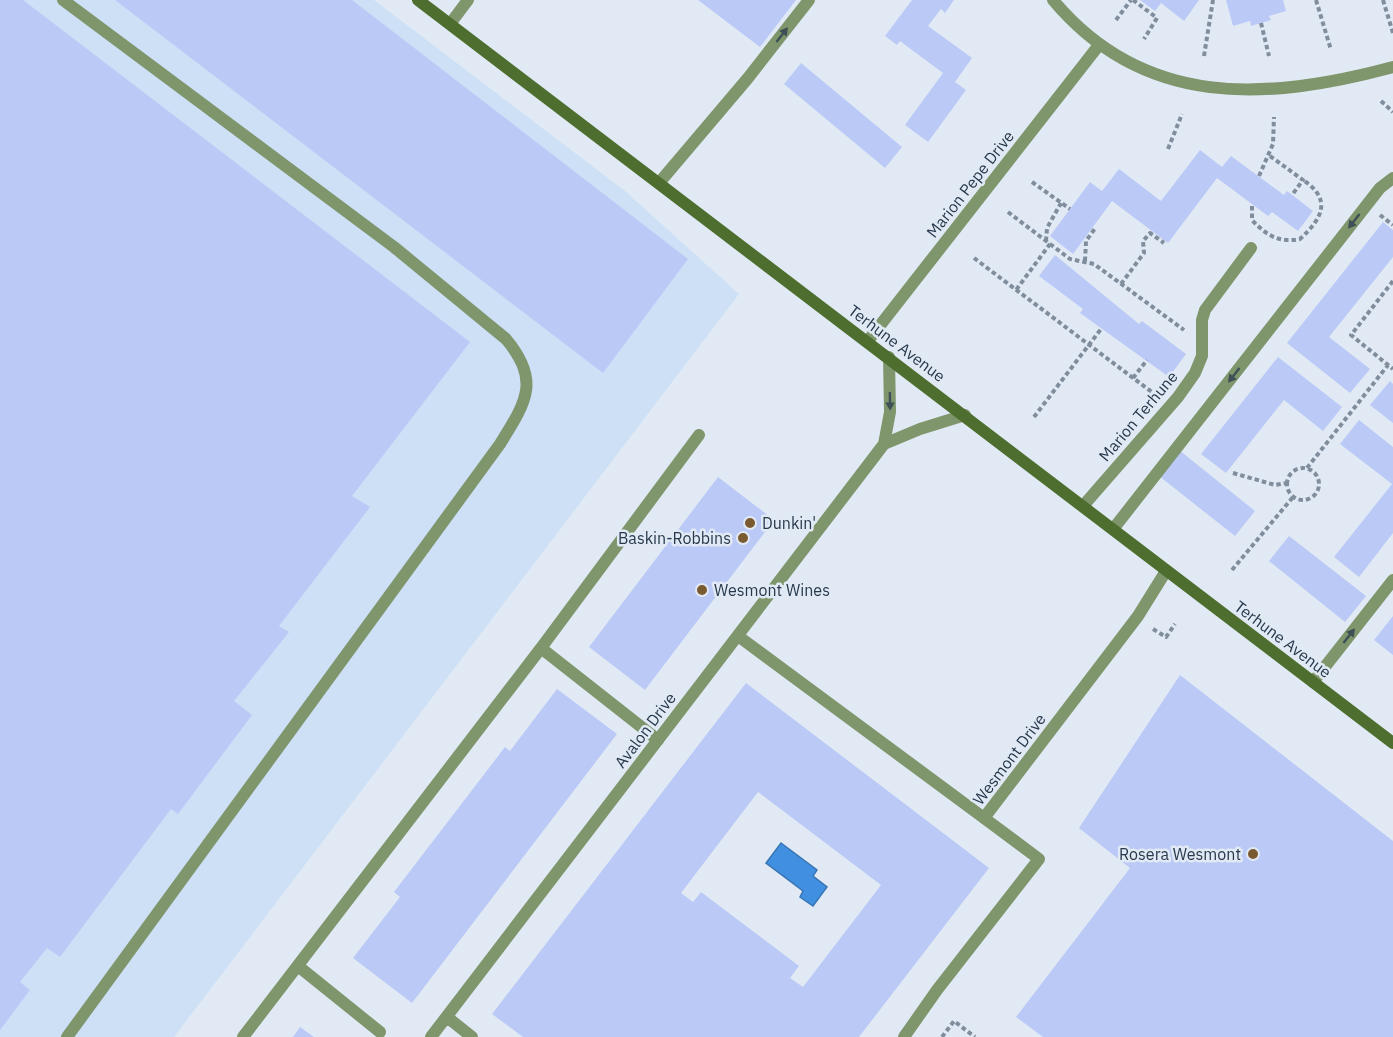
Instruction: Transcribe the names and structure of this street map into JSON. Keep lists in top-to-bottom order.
{
  "streets": {
    "street": [
      "Marion Pepe Drive",
      "Terhune Avenue",
      "Marion Terhune",
      "Avalon Drive",
      "Wesmont Drive"
    ]
  },
  "crossings": [
    ["Marion Pepe Drive", "Terhune Avenue"],
    ["Terhune Avenue", "Marion Terhune"],
    ["Terhune Avenue", "Avalon Drive"],
    ["Terhune Avenue", "Wesmont Drive"]
  ],
  "places": [
    "Dunkin'",
    "Baskin-Robbins",
    "Wesmont Wines",
    "Rosera Wesmont"
  ]
}
